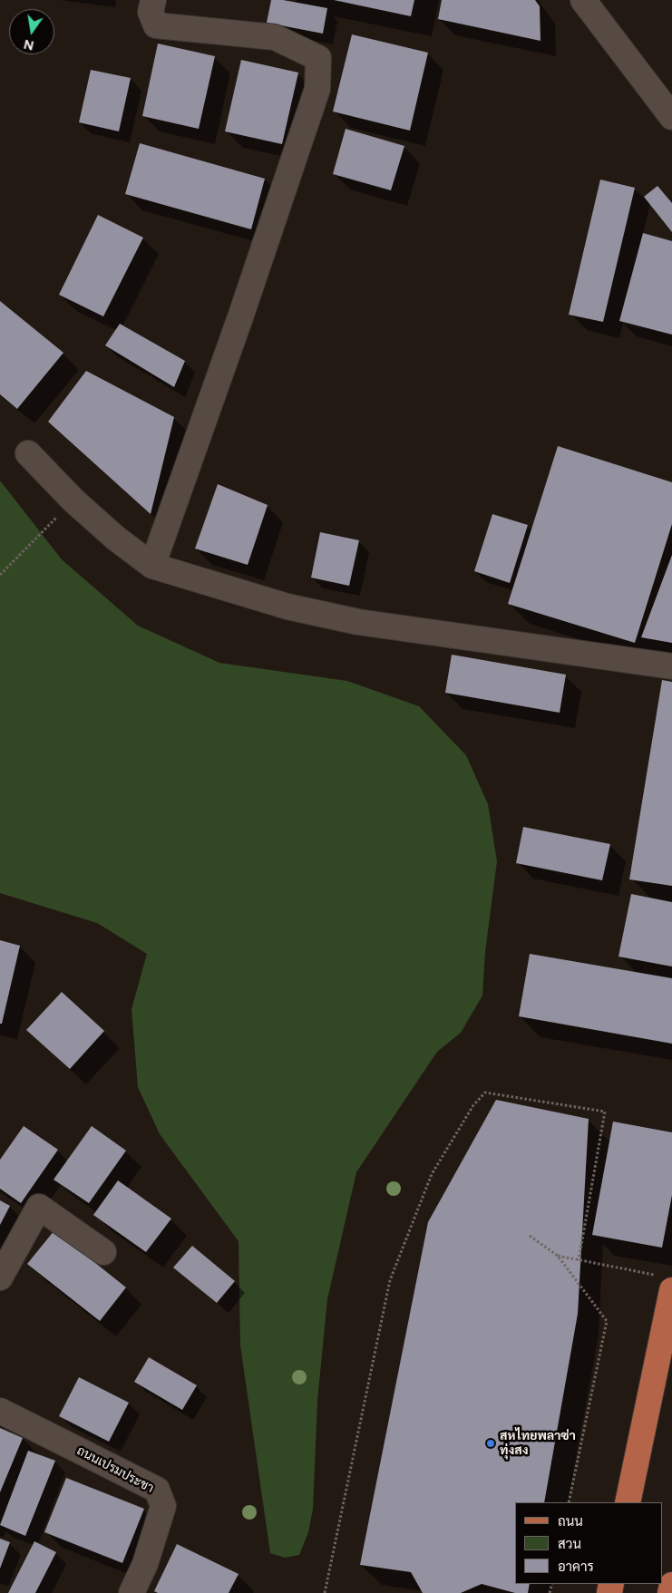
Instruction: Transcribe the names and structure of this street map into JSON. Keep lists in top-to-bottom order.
{
  "streets": {
    "street": ["ถนนเปรมประชา"]
  },
  "places": ["สหไทยพลาซ่า ทุ่งสง"],
  "legend": ["ถนน", "สวน", "อาคาร"],
  "north": "bottom"
}
